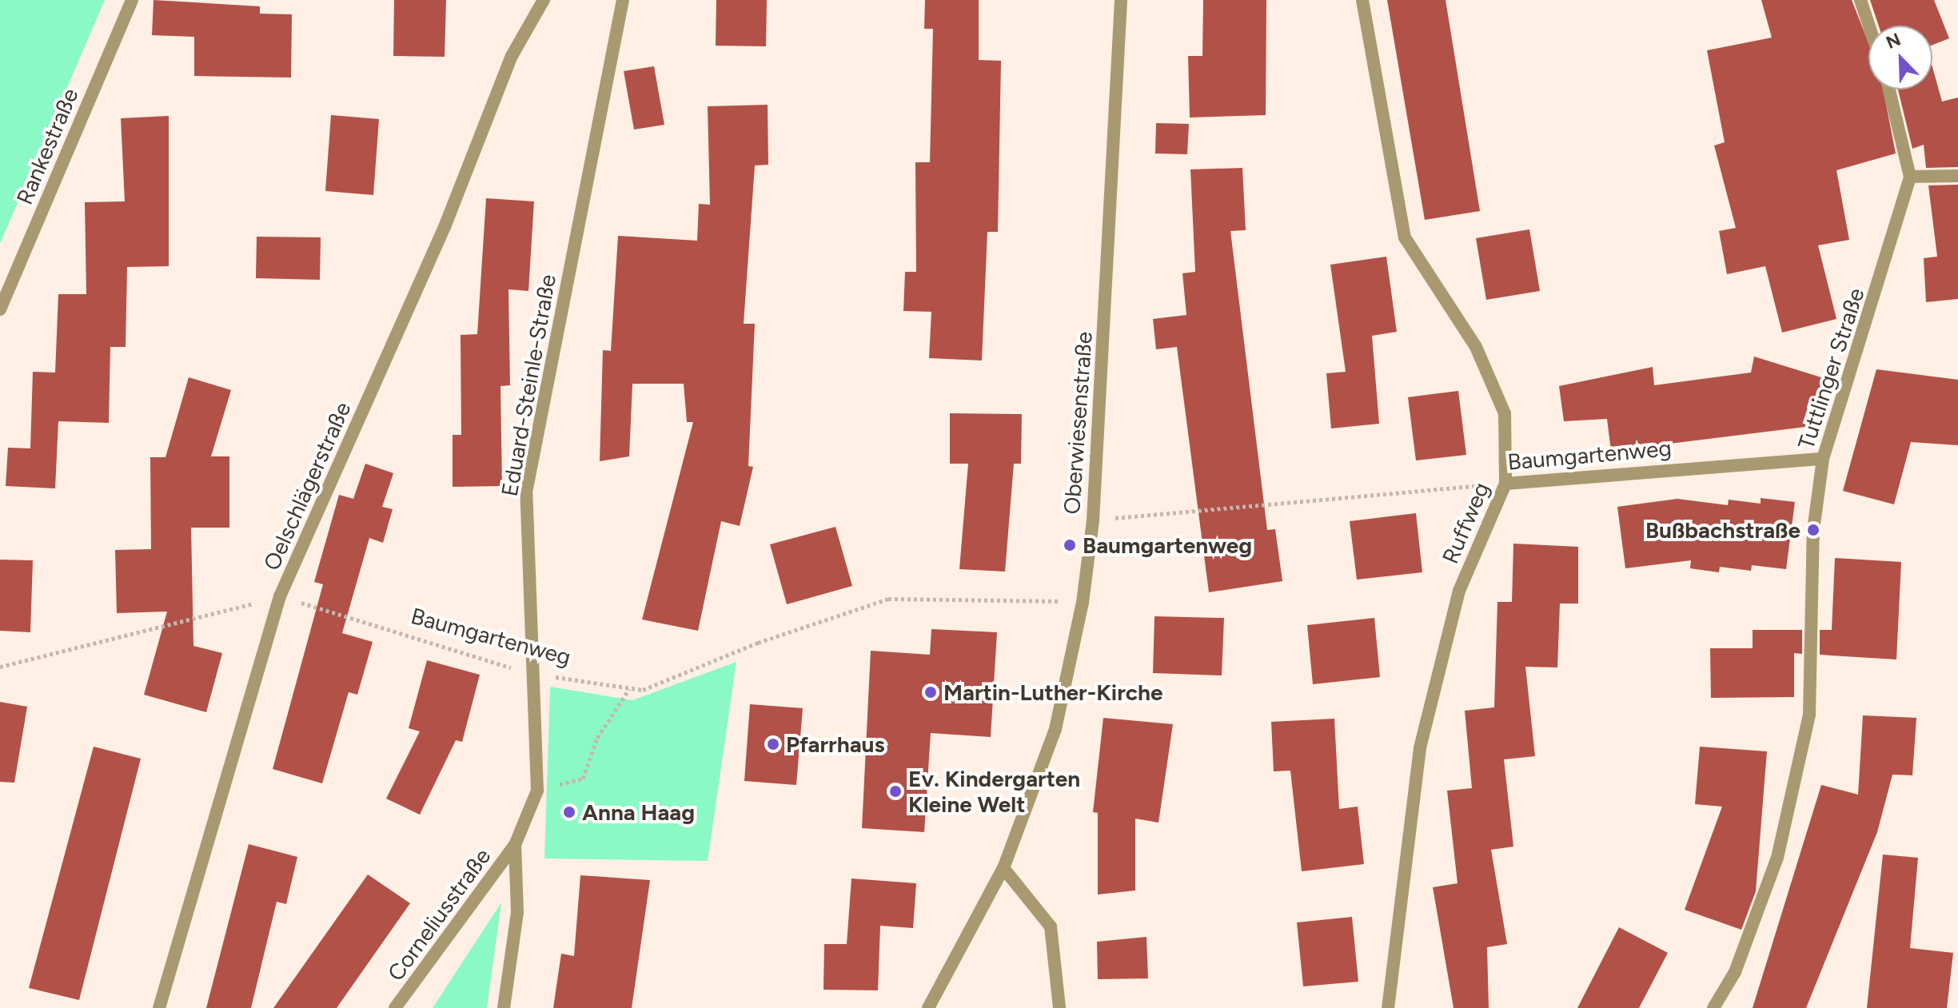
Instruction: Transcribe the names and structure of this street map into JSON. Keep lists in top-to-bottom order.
{
  "streets": {
    "street": [
      "Rankestraße",
      "Tuttlinger Straße",
      "Eduard-Steinle-Straße",
      "Oberwiesenstraße",
      "Baumgartenweg",
      "Oelschlägerstraße",
      "Ruffweg",
      "Corneliusstraße"
    ]
  },
  "crossings": [
    ["Tuttlinger Straße", "Baumgartenweg"],
    ["Eduard-Steinle-Straße", "Baumgartenweg"],
    ["Eduard-Steinle-Straße", "Corneliusstraße"],
    ["Oberwiesenstraße", "Baumgartenweg"],
    ["Baumgartenweg", "Oelschlägerstraße"],
    ["Baumgartenweg", "Ruffweg"]
  ],
  "places": [
    "Bußbachstraße",
    "Baumgartenweg",
    "Martin-Luther-Kirche",
    "Pfarrhaus",
    "Ev. Kindergarten Kleine Welt",
    "Anna Haag"
  ],
  "north": "top left"
}
